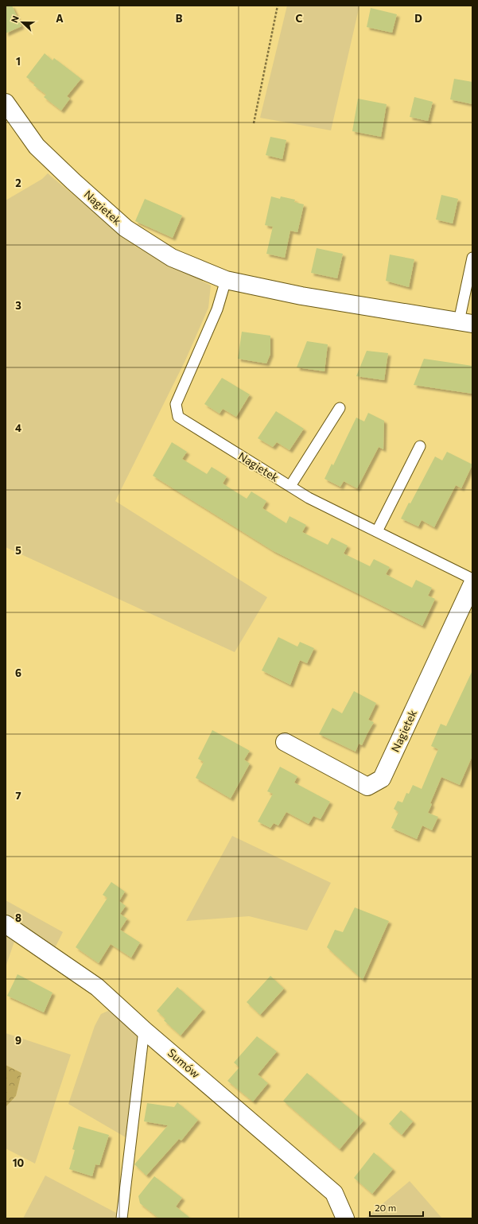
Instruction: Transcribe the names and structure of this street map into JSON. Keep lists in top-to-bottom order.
{
  "streets": {
    "street": ["Nagietek", "Sumów"]
  },
  "scale_bar": "20 m",
  "north": "left",
  "grid": {
    "columns": [
      "A",
      "B",
      "C",
      "D"
    ],
    "rows": [
      "1",
      "2",
      "3",
      "4",
      "5",
      "6",
      "7",
      "8",
      "9",
      "10"
    ]
  }
}
